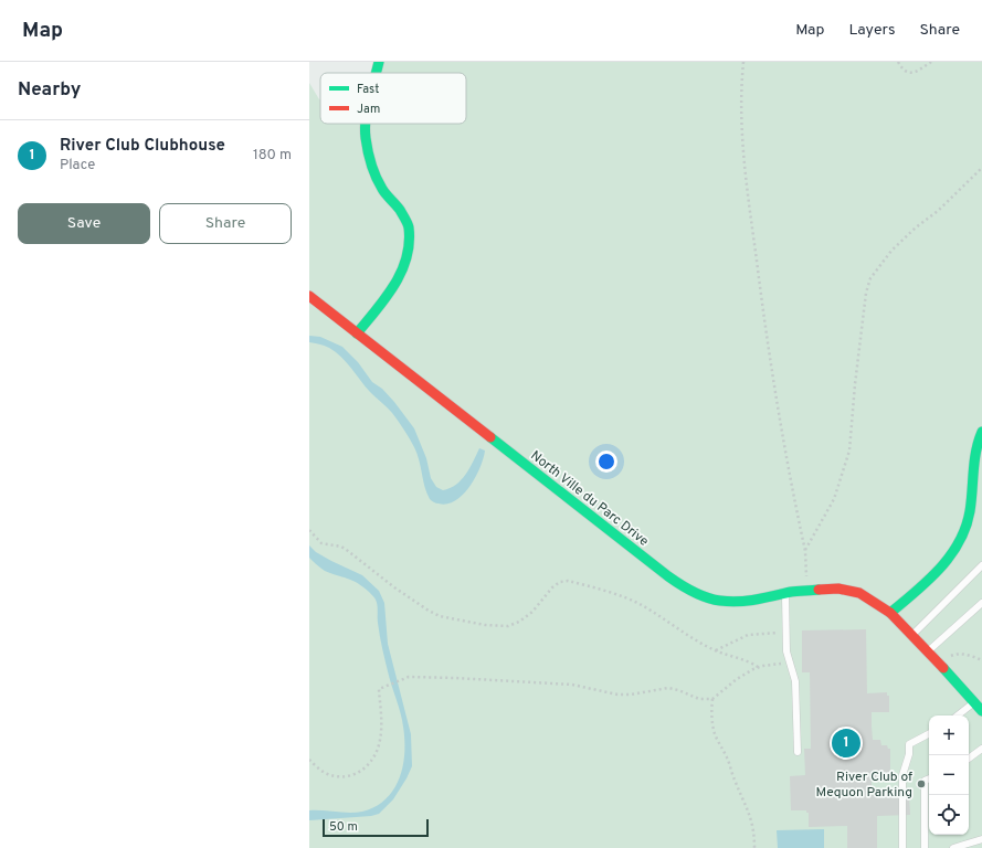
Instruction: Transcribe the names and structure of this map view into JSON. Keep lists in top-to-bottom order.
{
  "streets": {
    "street": ["North Ville du Parc Drive"]
  },
  "places": ["River Club of Mequon Parking"],
  "legend": ["Fast", "Jam"],
  "scale_bar": "50 m",
  "page": {
    "header": "Map",
    "nav": ["Map", "Layers", "Share"],
    "heading": "Nearby",
    "list": [
      {
        "mark": "1",
        "name": "River Club Clubhouse",
        "note": "Place",
        "value": "180 m"
      }
    ],
    "buttons": ["Save", "Share"],
    "map_buttons": ["+", "−"],
    "pins": "1",
    "scale": "50 m"
  }
}
